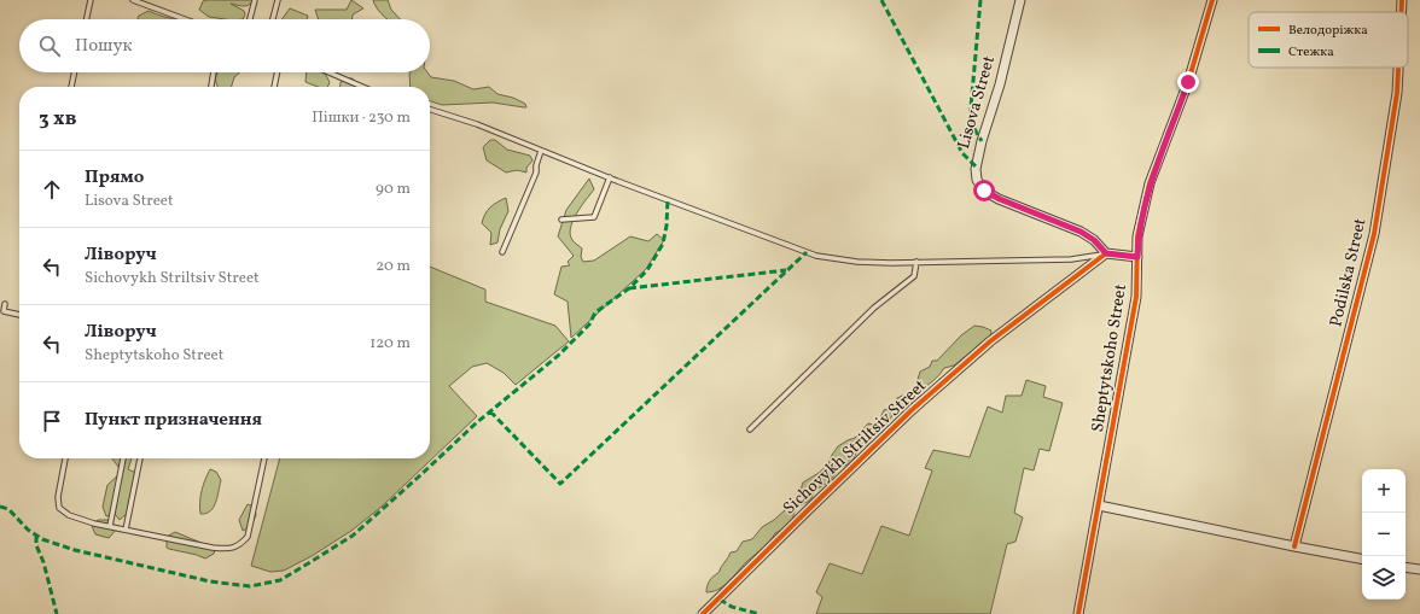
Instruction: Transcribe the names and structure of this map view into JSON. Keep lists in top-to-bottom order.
{
  "streets": {
    "street": [
      "Lisova Street",
      "Podilska Street",
      "Sheptytskoho Street",
      "Sichovykh Striltsiv Street"
    ]
  },
  "crossings": [
    ["Lisova Street", "Sichovykh Striltsiv Street"]
  ],
  "legend": ["Велодоріжка", "Стежка"],
  "page": {
    "search": "Пошук",
    "heading": ["3 хв", "Пішки · 230 m"],
    "list": [
      ["Прямо", "Lisova Street", "90 m"],
      ["Ліворуч", "Sichovykh Striltsiv Street", "20 m"],
      ["Ліворуч", "Sheptytskoho Street", "120 m"],
      "Пункт призначення"
    ],
    "map_buttons": ["+", "−"]
  }
}
